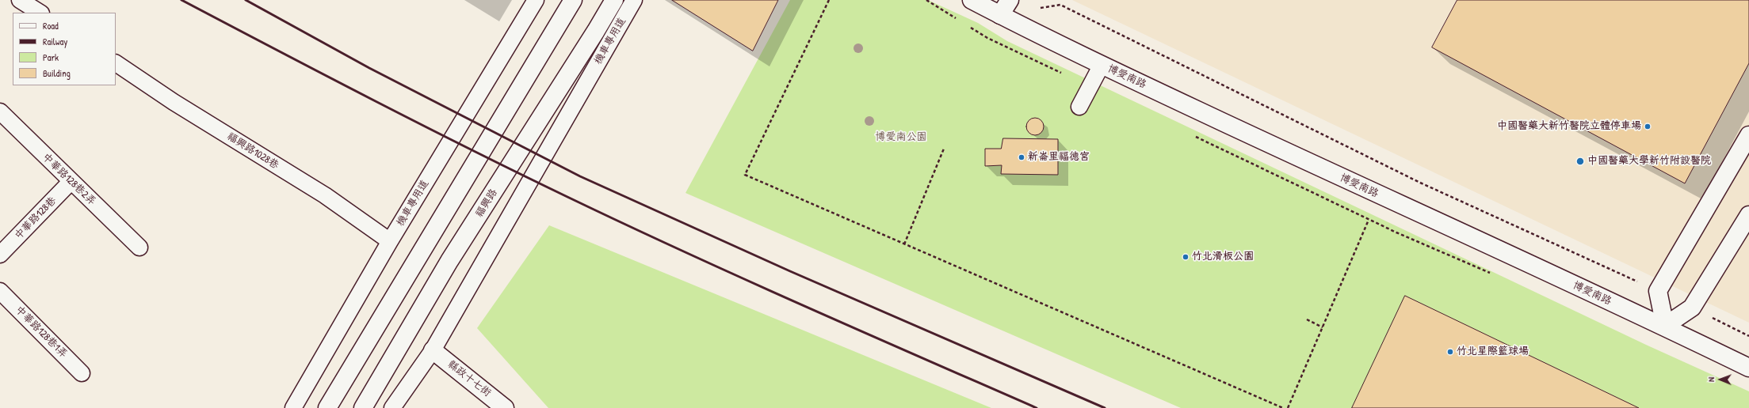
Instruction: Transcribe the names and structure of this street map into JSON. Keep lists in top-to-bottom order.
{
  "streets": {
    "street": ["博愛南路", "福興路", "縣政十七街"],
    "lane": [
      "機車專用道",
      "福興路1028巷",
      "中華路128巷2弄",
      "中華路128巷",
      "中華路128巷1弄"
    ]
  },
  "crossings": [
    ["機車專用道", "福興路1028巷"],
    ["機車專用道", "縣政十七街"],
    ["中華路128巷2弄", "中華路128巷"]
  ],
  "parks": ["博愛南公園"],
  "places": [
    "中國醫藥大新竹醫院立體停車場",
    "新崙里福德宮",
    "中國醫藥大學新竹附設醫院",
    "竹北滑板公園",
    "竹北星際籃球場"
  ],
  "legend": [
    "Road",
    "Railway",
    "Park",
    "Building"
  ],
  "north": "left"
}
